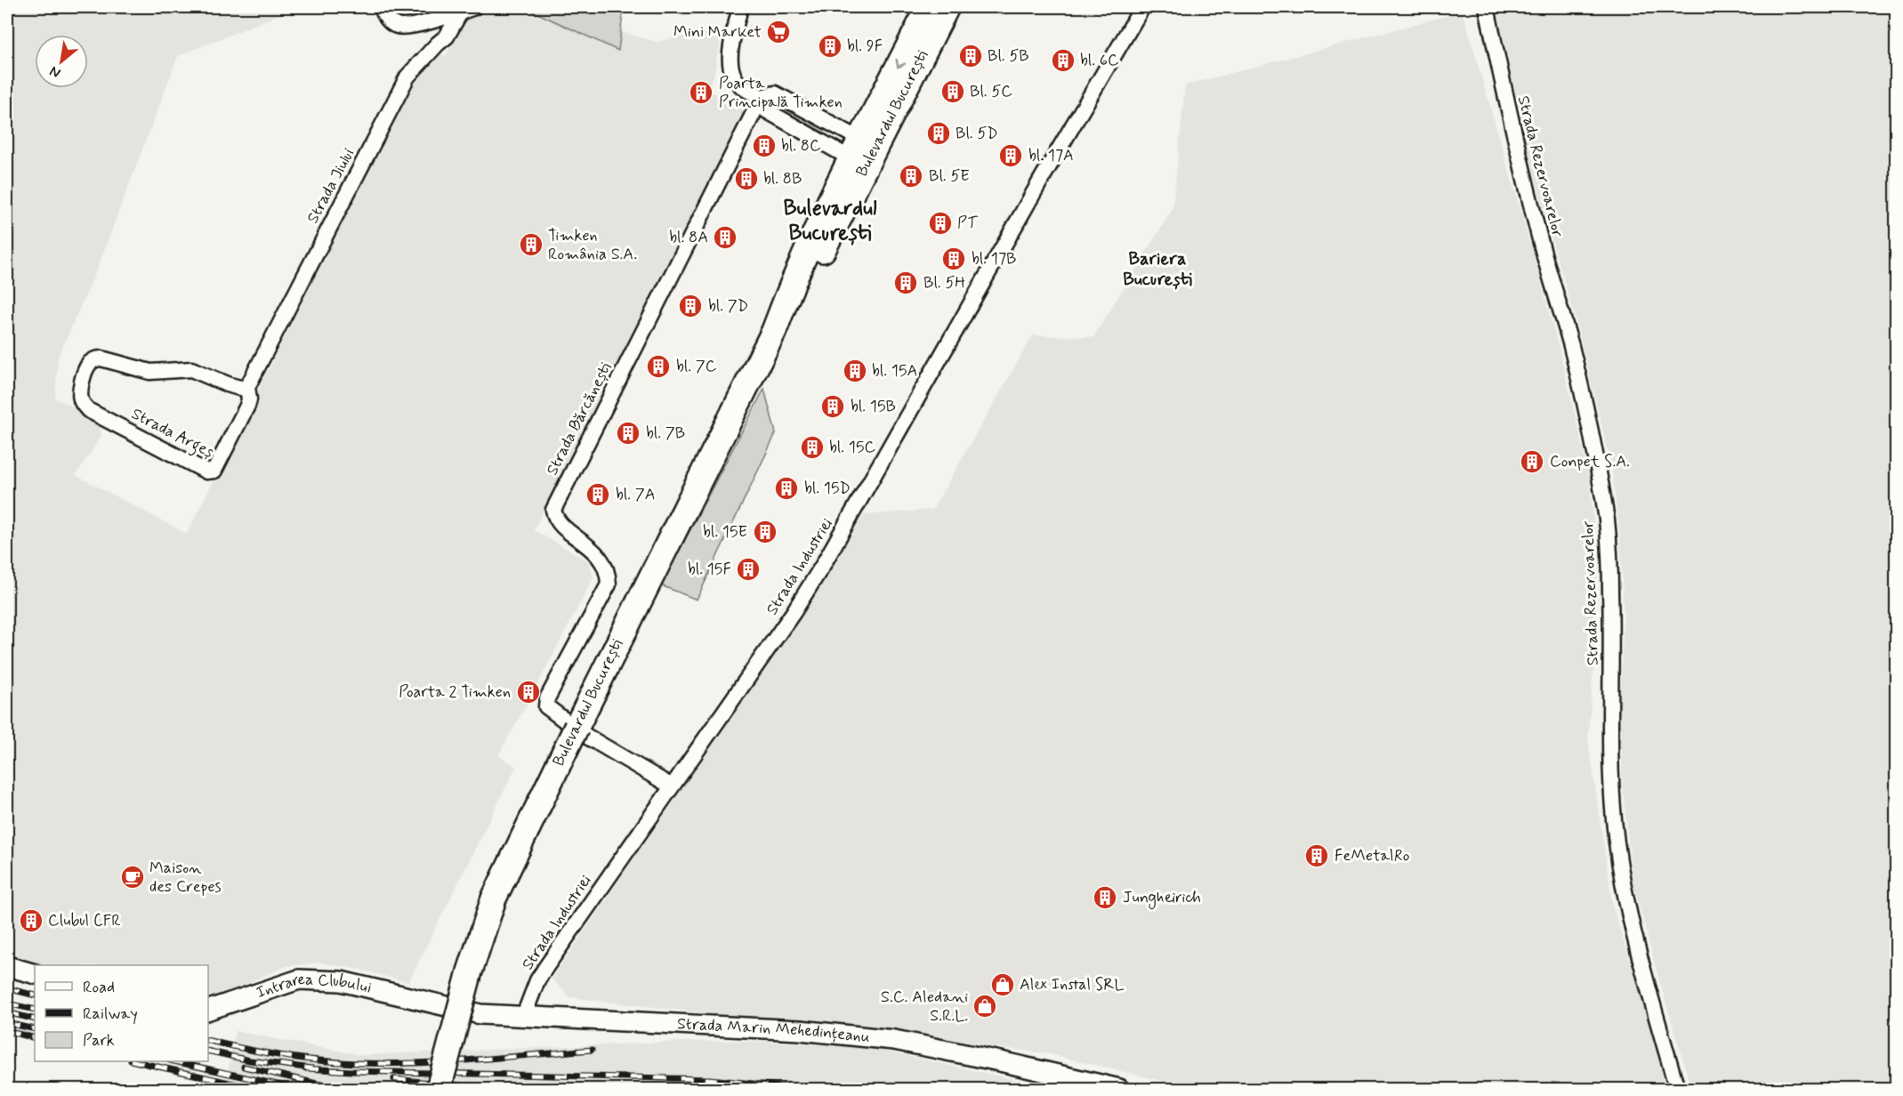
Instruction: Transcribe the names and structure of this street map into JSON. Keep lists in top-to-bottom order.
{
  "streets": {
    "main road": ["Bulevardul București"],
    "street": [
      "Strada Rezervoarelor",
      "Strada Jiului",
      "Strada Bărcănești",
      "Strada Argeș",
      "Strada Industriei",
      "Intrarea Clubului",
      "Strada Marin Mehedințeanu"
    ]
  },
  "crossings": [
    ["Strada Jiului", "Strada Argeș"],
    ["Strada Bărcănești", "Strada Industriei"],
    ["Strada Industriei", "Strada Marin Mehedințeanu"],
    ["Intrarea Clubului", "Strada Marin Mehedințeanu"]
  ],
  "districts": ["Bulevardul București", "Bariera București"],
  "places": {
    "supermarket": ["Mini Market"],
    "building": [
      "bl. 9F",
      "Bl. 5B",
      "bl. 6C",
      "Bl. 5C",
      "Poarta Principală Timken",
      "Bl. 5D",
      "bl. 8C",
      "bl. 17A",
      "Bl. 5E",
      "bl. 8B",
      "PT",
      "bl. 8A",
      "Timken România S.A.",
      "bl. 17B",
      "Bl. 5H",
      "bl. 7D",
      "bl. 7C",
      "bl. 15A",
      "bl. 15B",
      "bl. 7B",
      "bl. 15C",
      "Conpet S.A.",
      "bl. 15D",
      "bl. 7A",
      "bl. 15E",
      "bl. 15F",
      "Poarta 2 Timken",
      "FeMetalRo",
      "Jungheirich",
      "Clubul CFR"
    ],
    "cafe": ["Maison des Crepes"],
    "shop": ["Alex Instal SRL", "S.C. Aledani S.R.L."]
  },
  "legend": ["Road", "Railway", "Park"],
  "north": "bottom left"
}
